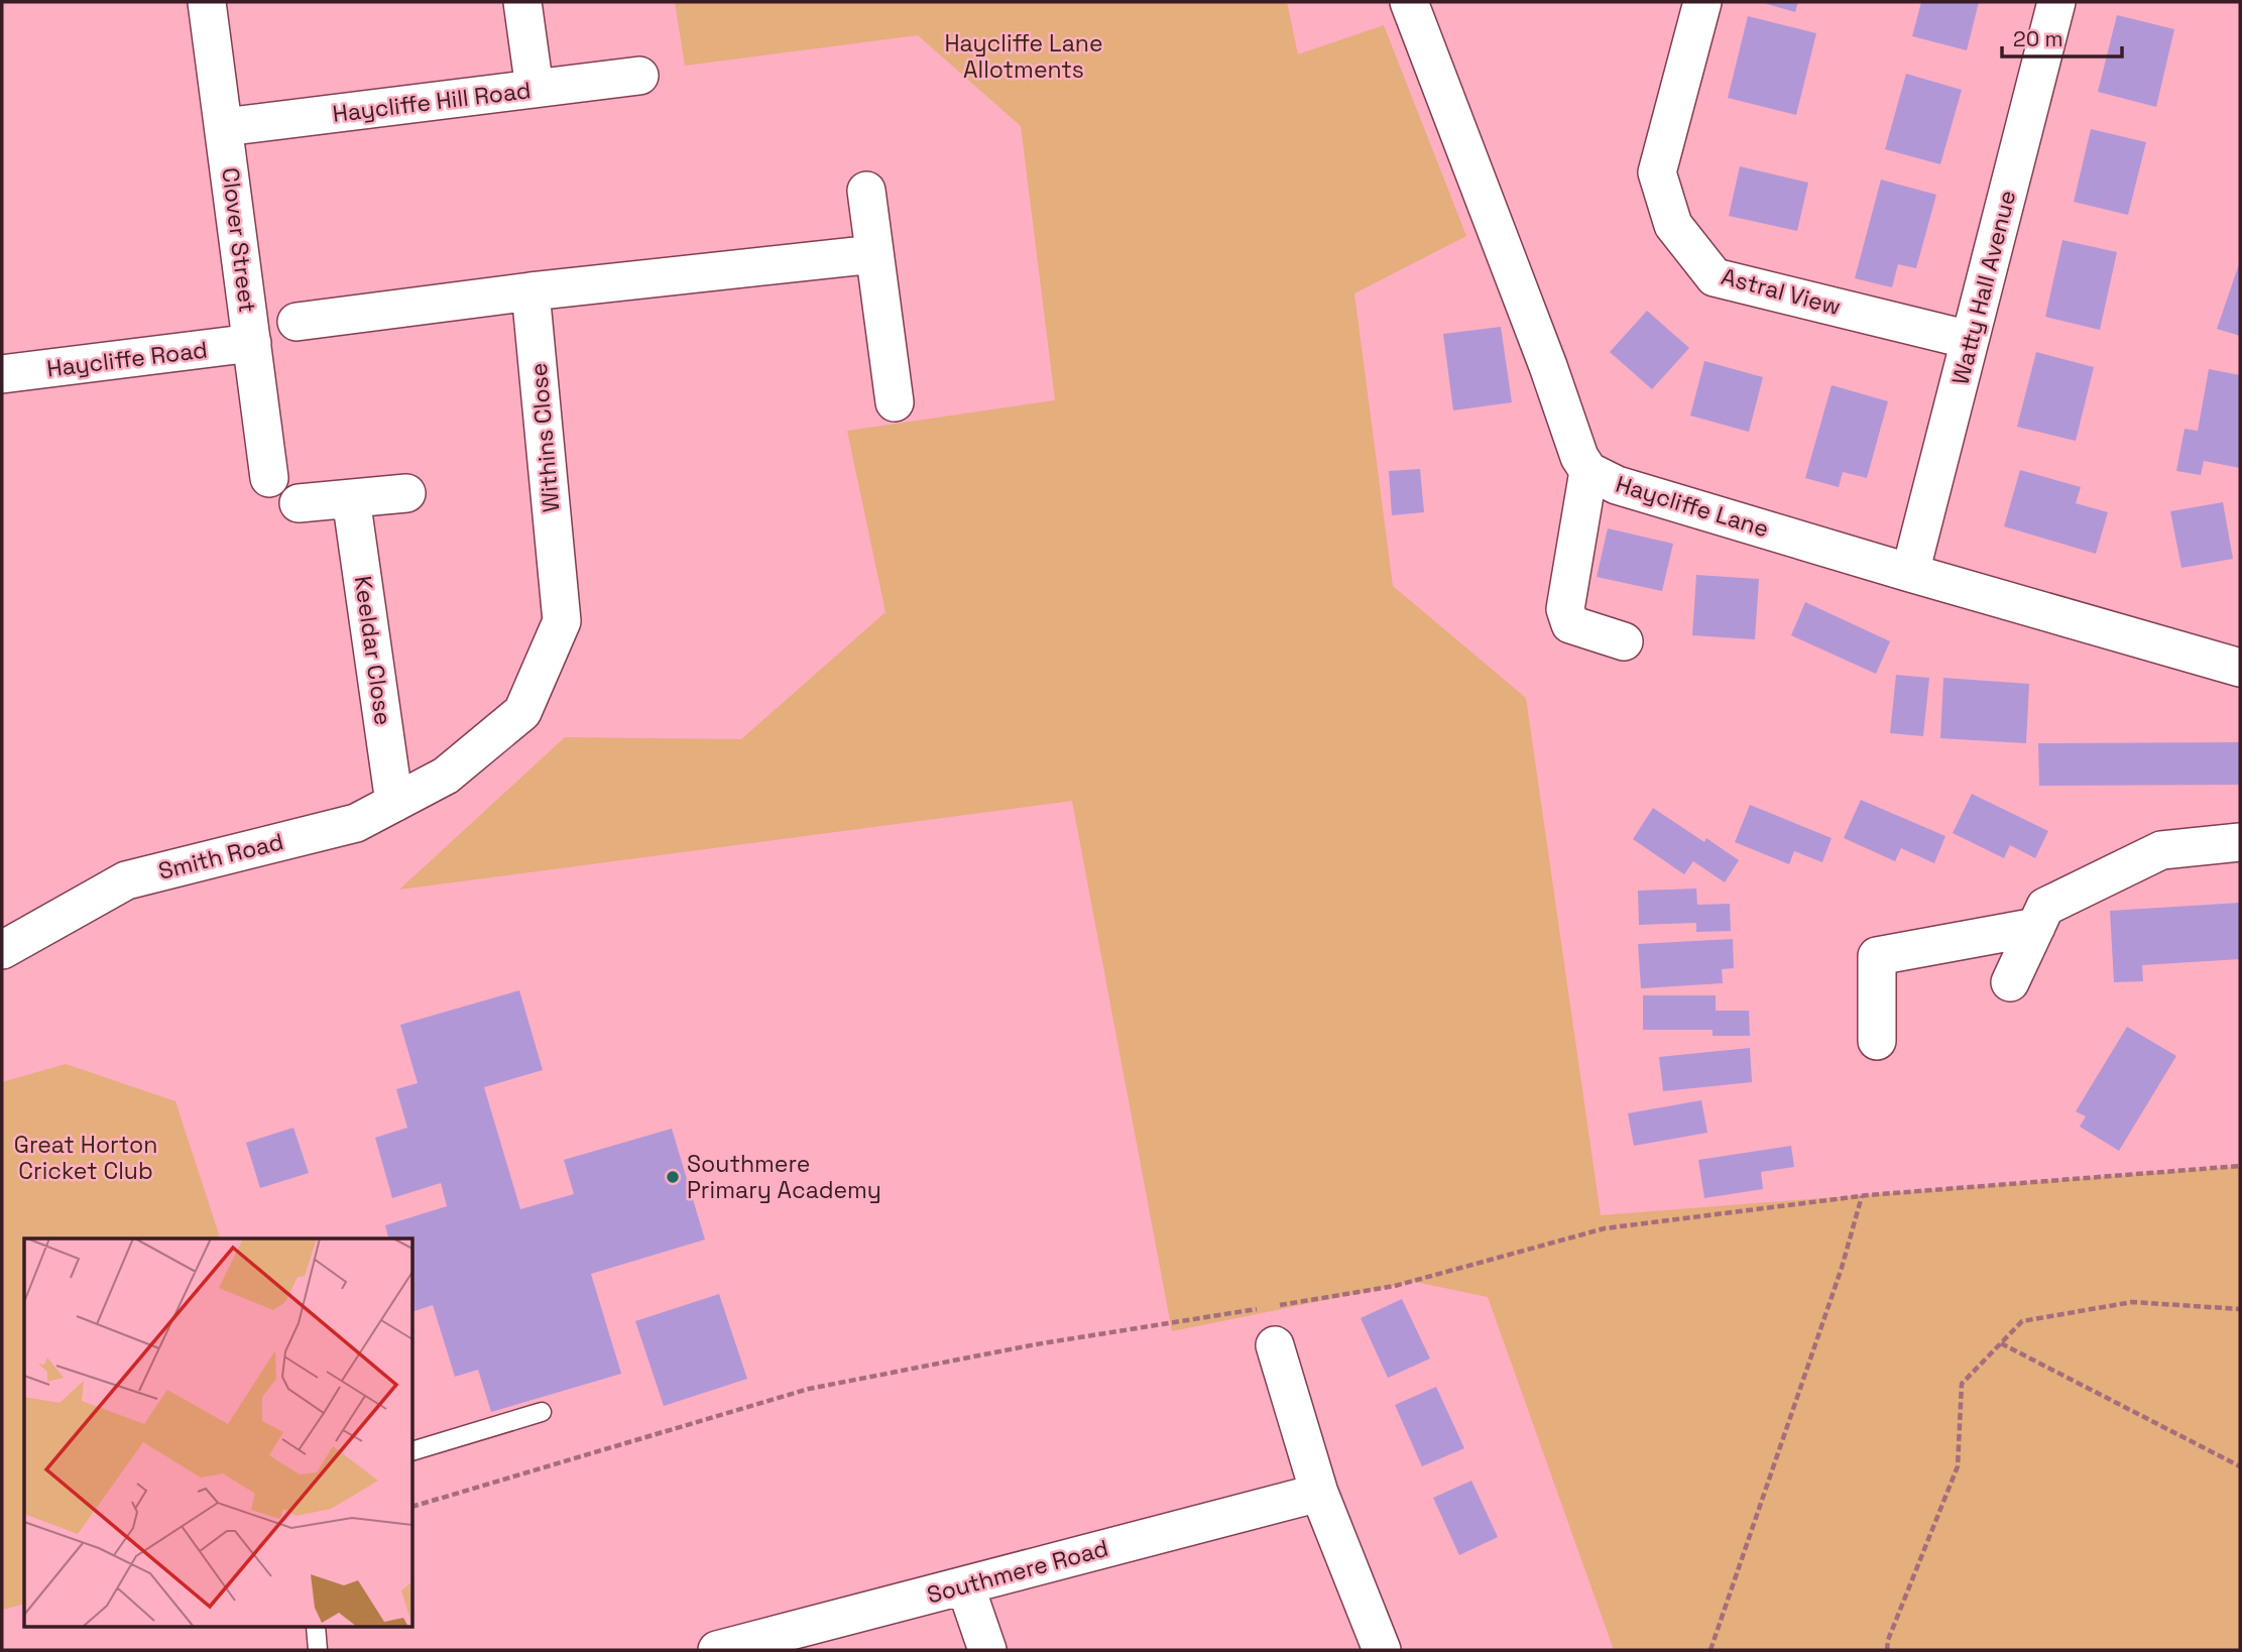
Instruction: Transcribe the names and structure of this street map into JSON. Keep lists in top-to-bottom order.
{
  "streets": {
    "street": [
      "Haycliffe Hill Road",
      "Clover Street",
      "Watty Hall Avenue",
      "Astral View",
      "Haycliffe Road",
      "Withins Close",
      "Haycliffe Lane",
      "Keeldar Close",
      "Smith Road",
      "Southmere Road"
    ]
  },
  "crossings": [
    ["Haycliffe Hill Road", "Clover Street"],
    ["Clover Street", "Haycliffe Road"],
    ["Watty Hall Avenue", "Astral View"],
    ["Watty Hall Avenue", "Haycliffe Lane"],
    ["Withins Close", "Smith Road"],
    ["Keeldar Close", "Smith Road"]
  ],
  "parks": ["Haycliffe Lane Allotments", "Great Horton Cricket Club"],
  "places": ["Southmere Primary Academy"],
  "scale_bar": "20 m"
}
